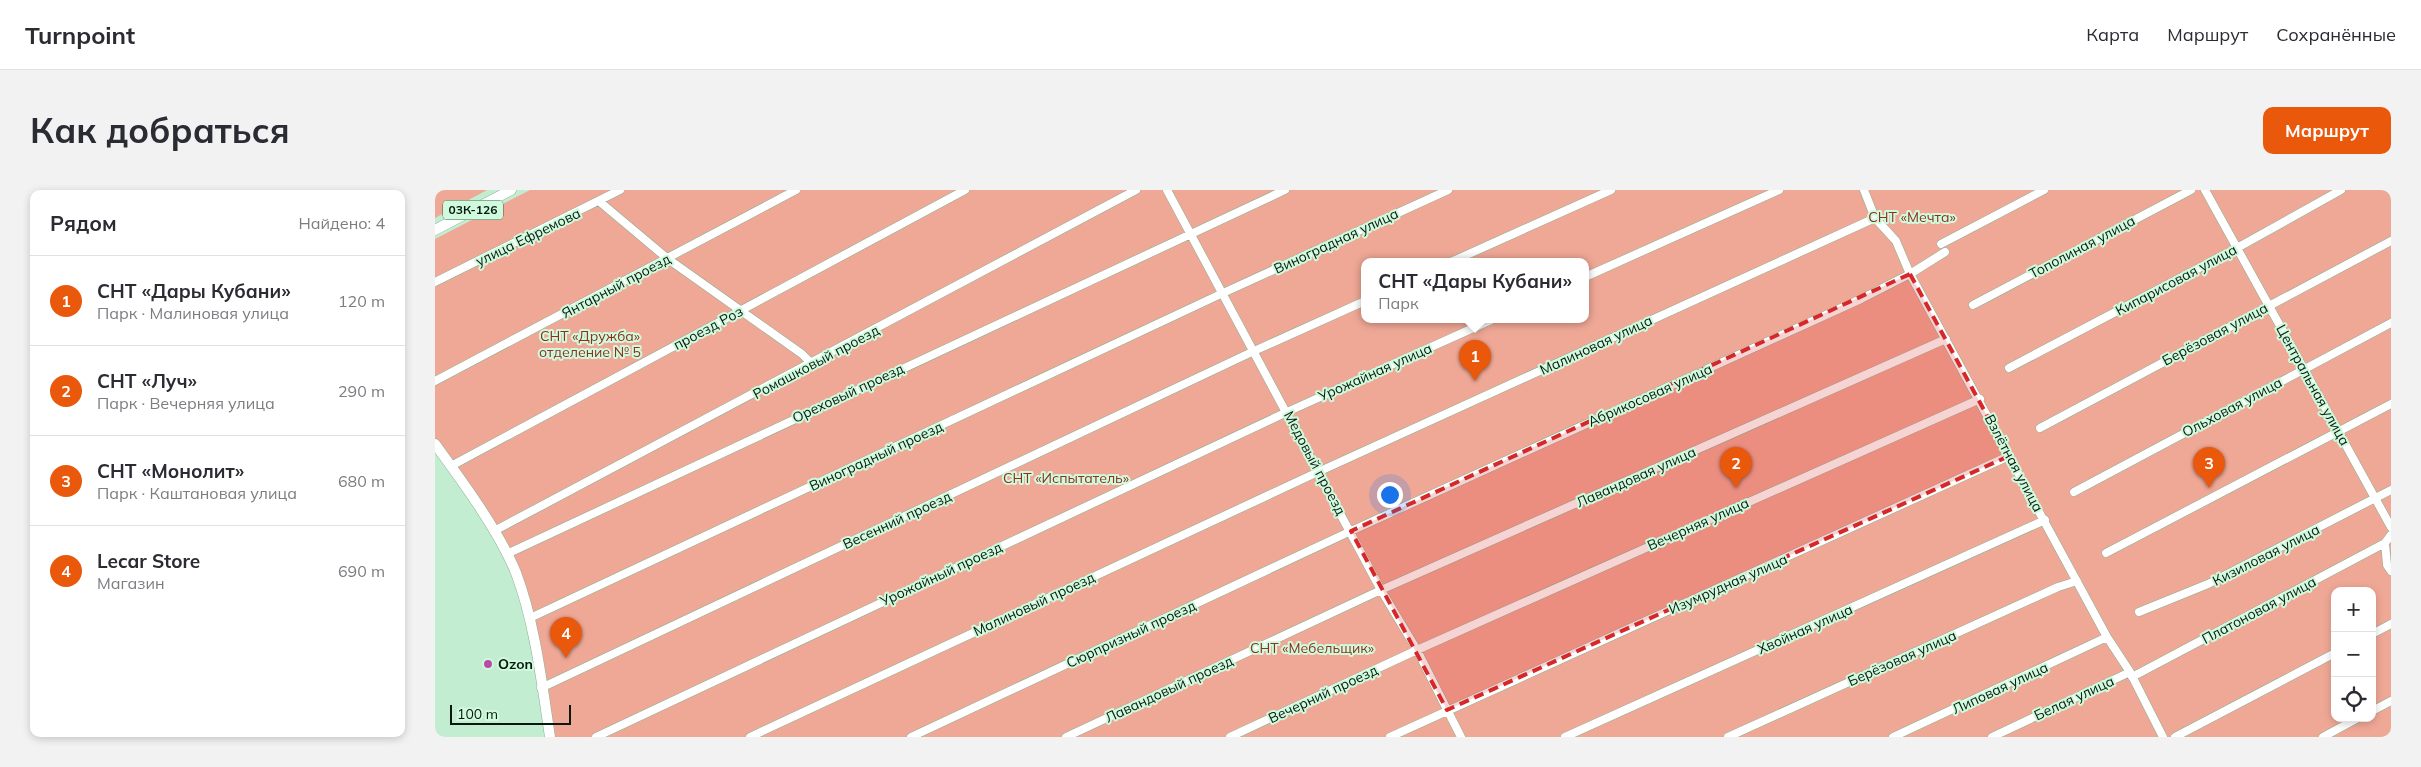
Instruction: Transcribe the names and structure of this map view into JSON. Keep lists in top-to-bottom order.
{
  "streets": {
    "main road": ["03К-126"],
    "street": [
      "улица Ефремова",
      "Виноградная улица",
      "Тополиная улица",
      "Кипарисовая улица",
      "Янтарный проезд",
      "проезд Роз",
      "Берёзовая улица",
      "Малиновая улица",
      "Ромашковый проезд",
      "Урожайная улица",
      "Центральная улица",
      "Ореховый проезд",
      "Абрикосовая улица",
      "Ольховая улица",
      "Виноградный проезд",
      "Медовый проезд",
      "Взлётная улица",
      "Лавандовая улица",
      "Весенний проезд",
      "Вечерняя улица",
      "Кизиловая улица",
      "Урожайный проезд",
      "Изумрудная улица",
      "Малиновый проезд",
      "Платоновая улица",
      "Хвойная улица",
      "Сюрпризный проезд",
      "Липовая улица",
      "Лавандовый проезд",
      "Вечерний проезд",
      "Белая улица"
    ]
  },
  "crossings": [
    ["Виноградная улица", "Виноградный проезд"],
    ["Виноградная улица", "Медовый проезд"],
    ["Кипарисовая улица", "Центральная улица"],
    ["Берёзовая улица", "Центральная улица"],
    ["Берёзовая улица", "Взлётная улица"],
    ["Малиновая улица", "Медовый проезд"],
    ["Малиновая улица", "Взлётная улица"],
    ["Малиновая улица", "Малиновый проезд"],
    ["Урожайная улица", "Медовый проезд"],
    ["Урожайная улица", "Урожайный проезд"],
    ["Центральная улица", "Ольховая улица"],
    ["Центральная улица", "Кизиловая улица"],
    ["Ореховый проезд", "Медовый проезд"],
    ["Абрикосовая улица", "Медовый проезд"],
    ["Абрикосовая улица", "Взлётная улица"],
    ["Абрикосовая улица", "Сюрпризный проезд"],
    ["Виноградный проезд", "Медовый проезд"],
    ["Медовый проезд", "Лавандовая улица"],
    ["Медовый проезд", "Весенний проезд"],
    ["Медовый проезд", "Вечерняя улица"],
    ["Медовый проезд", "Урожайный проезд"],
    ["Медовый проезд", "Изумрудная улица"],
    ["Медовый проезд", "Малиновый проезд"],
    ["Медовый проезд", "Сюрпризный проезд"],
    ["Медовый проезд", "Лавандовый проезд"],
    ["Медовый проезд", "Вечерний проезд"],
    ["Взлётная улица", "Лавандовая улица"],
    ["Взлётная улица", "Вечерняя улица"],
    ["Взлётная улица", "Изумрудная улица"],
    ["Взлётная улица", "Платоновая улица"],
    ["Взлётная улица", "Хвойная улица"],
    ["Взлётная улица", "Липовая улица"],
    ["Взлётная улица", "Белая улица"],
    ["Лавандовая улица", "Лавандовый проезд"],
    ["Вечерняя улица", "Вечерний проезд"],
    ["Платоновая улица", "Белая улица"]
  ],
  "parks": [
    "СНТ «Мечта»",
    "СНТ «Дружба» отделение № 5",
    "СНТ «Испытатель»",
    "СНТ «Мебельщик»"
  ],
  "places": ["Ozon"],
  "scale_bar": "100 m",
  "page": {
    "header": "Turnpoint",
    "nav": ["Карта", "Маршрут", "Сохранённые"],
    "buttons": "Маршрут",
    "title": "Как добраться",
    "heading": ["Рядом", "Найдено: 4"],
    "list": [
      {
        "mark": "1",
        "name": "СНТ «Дары Кубани»",
        "note": "Парк · Малиновая улица",
        "value": "120 m"
      },
      {
        "mark": "2",
        "name": "СНТ «Луч»",
        "note": "Парк · Вечерняя улица",
        "value": "290 m"
      },
      {
        "mark": "3",
        "name": "СНТ «Монолит»",
        "note": "Парк · Каштановая улица",
        "value": "680 m"
      },
      {
        "mark": "4",
        "name": "Lecar Store",
        "note": "Магазин",
        "value": "690 m"
      }
    ],
    "popup": ["СНТ «Дары Кубани»", "Парк"],
    "pins": [
      "1",
      "2",
      "3",
      "4"
    ],
    "map_buttons": ["+", "−"],
    "scale": "100 m"
  }
}
